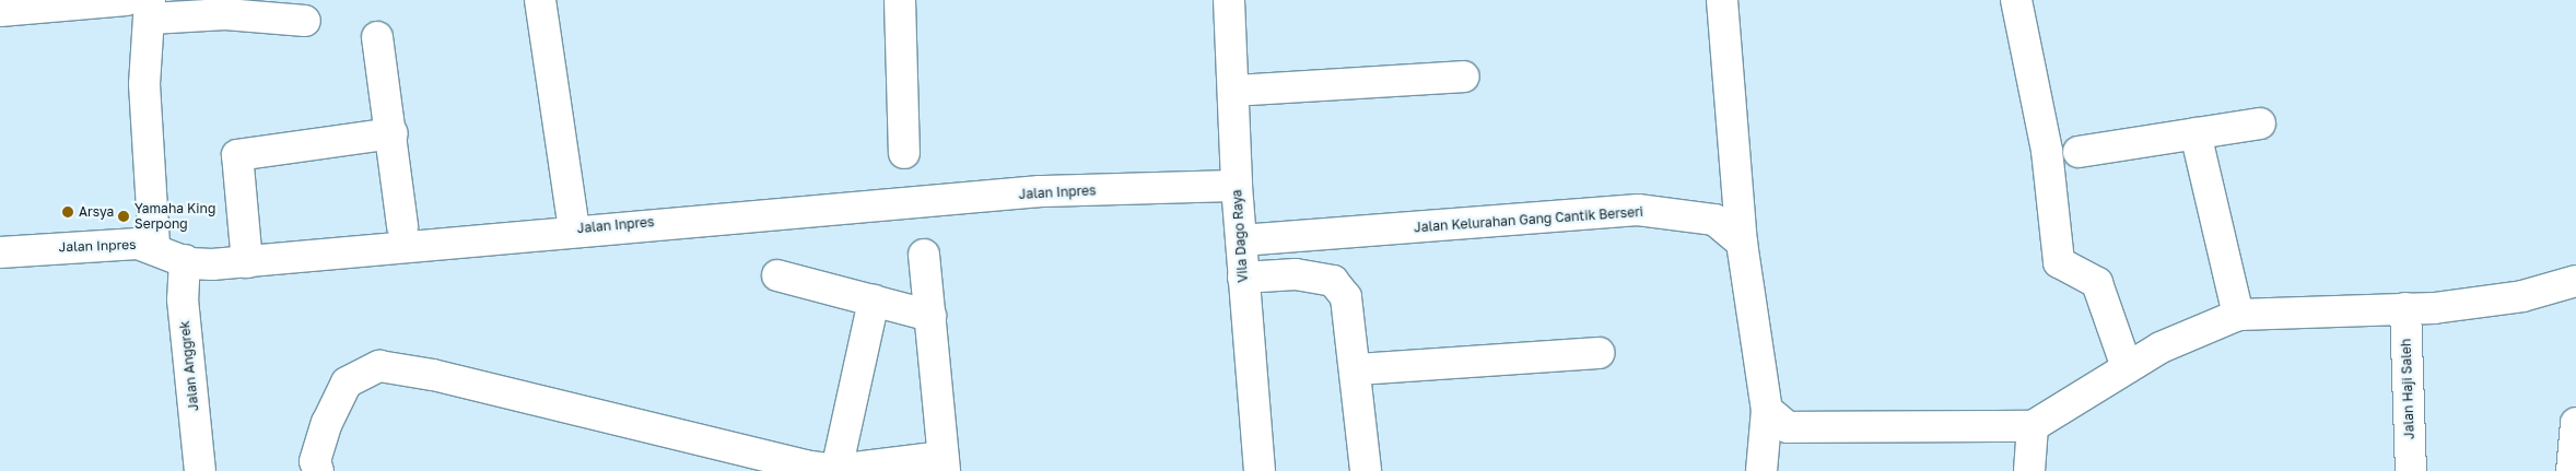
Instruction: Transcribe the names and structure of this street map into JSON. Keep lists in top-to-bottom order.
{
  "streets": {
    "street": [
      "Jalan Inpres",
      "Jalan Kelurahan Gang Cantik Berseri",
      "Vila Dago Raya",
      "Jalan Anggrek",
      "Jalan Haji Saleh"
    ]
  },
  "crossings": [
    ["Jalan Inpres", "Vila Dago Raya"],
    ["Jalan Inpres", "Jalan Anggrek"],
    ["Jalan Kelurahan Gang Cantik Berseri", "Vila Dago Raya"]
  ],
  "places": ["Arsya", "Yamaha King Serpong"]
}
